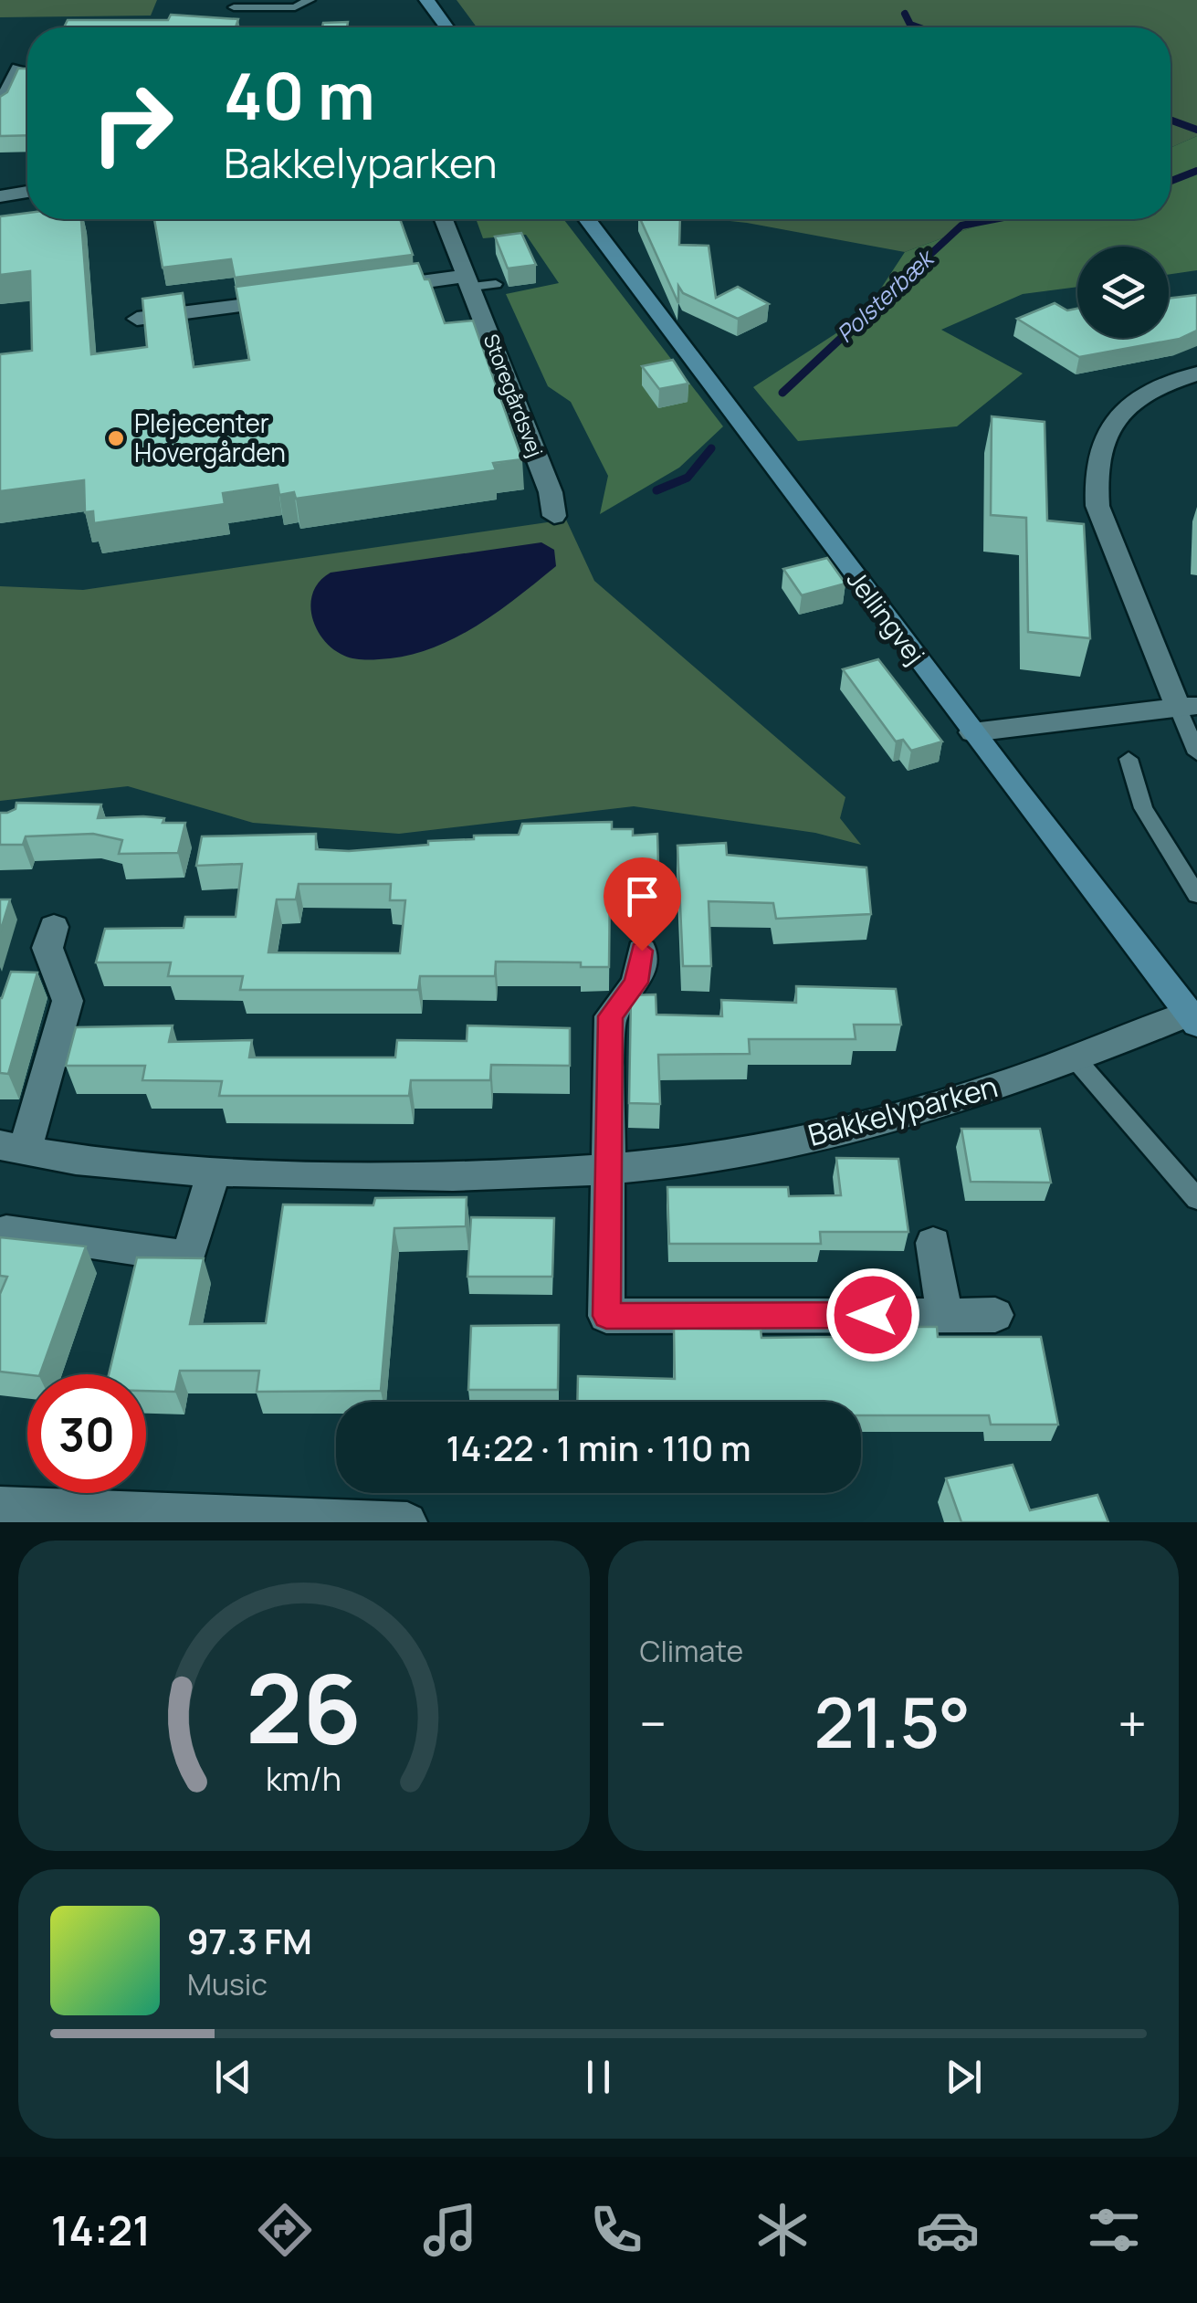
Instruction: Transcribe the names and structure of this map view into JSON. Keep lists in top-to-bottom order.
{
  "streets": {
    "main road": ["Jellingvej"],
    "street": ["Storegårdsvej", "Bakkelyparken"]
  },
  "crossings": [
    ["Jellingvej", "Bakkelyparken"]
  ],
  "water": ["Polsterbæk"],
  "places": ["Plejecenter Hovergården"],
  "page": {
    "turn": ["40 m", "Bakkelyparken"],
    "limit": "30",
    "trip": "14:22 · 1 min · 110 m",
    "tile": "Climate",
    "heat": ["−", "21.5°", "+"],
    "song": ["97.3 FM", "Music"],
    "tabs": "14:21",
    "gauge": ["26", "km/h"]
  }
}
